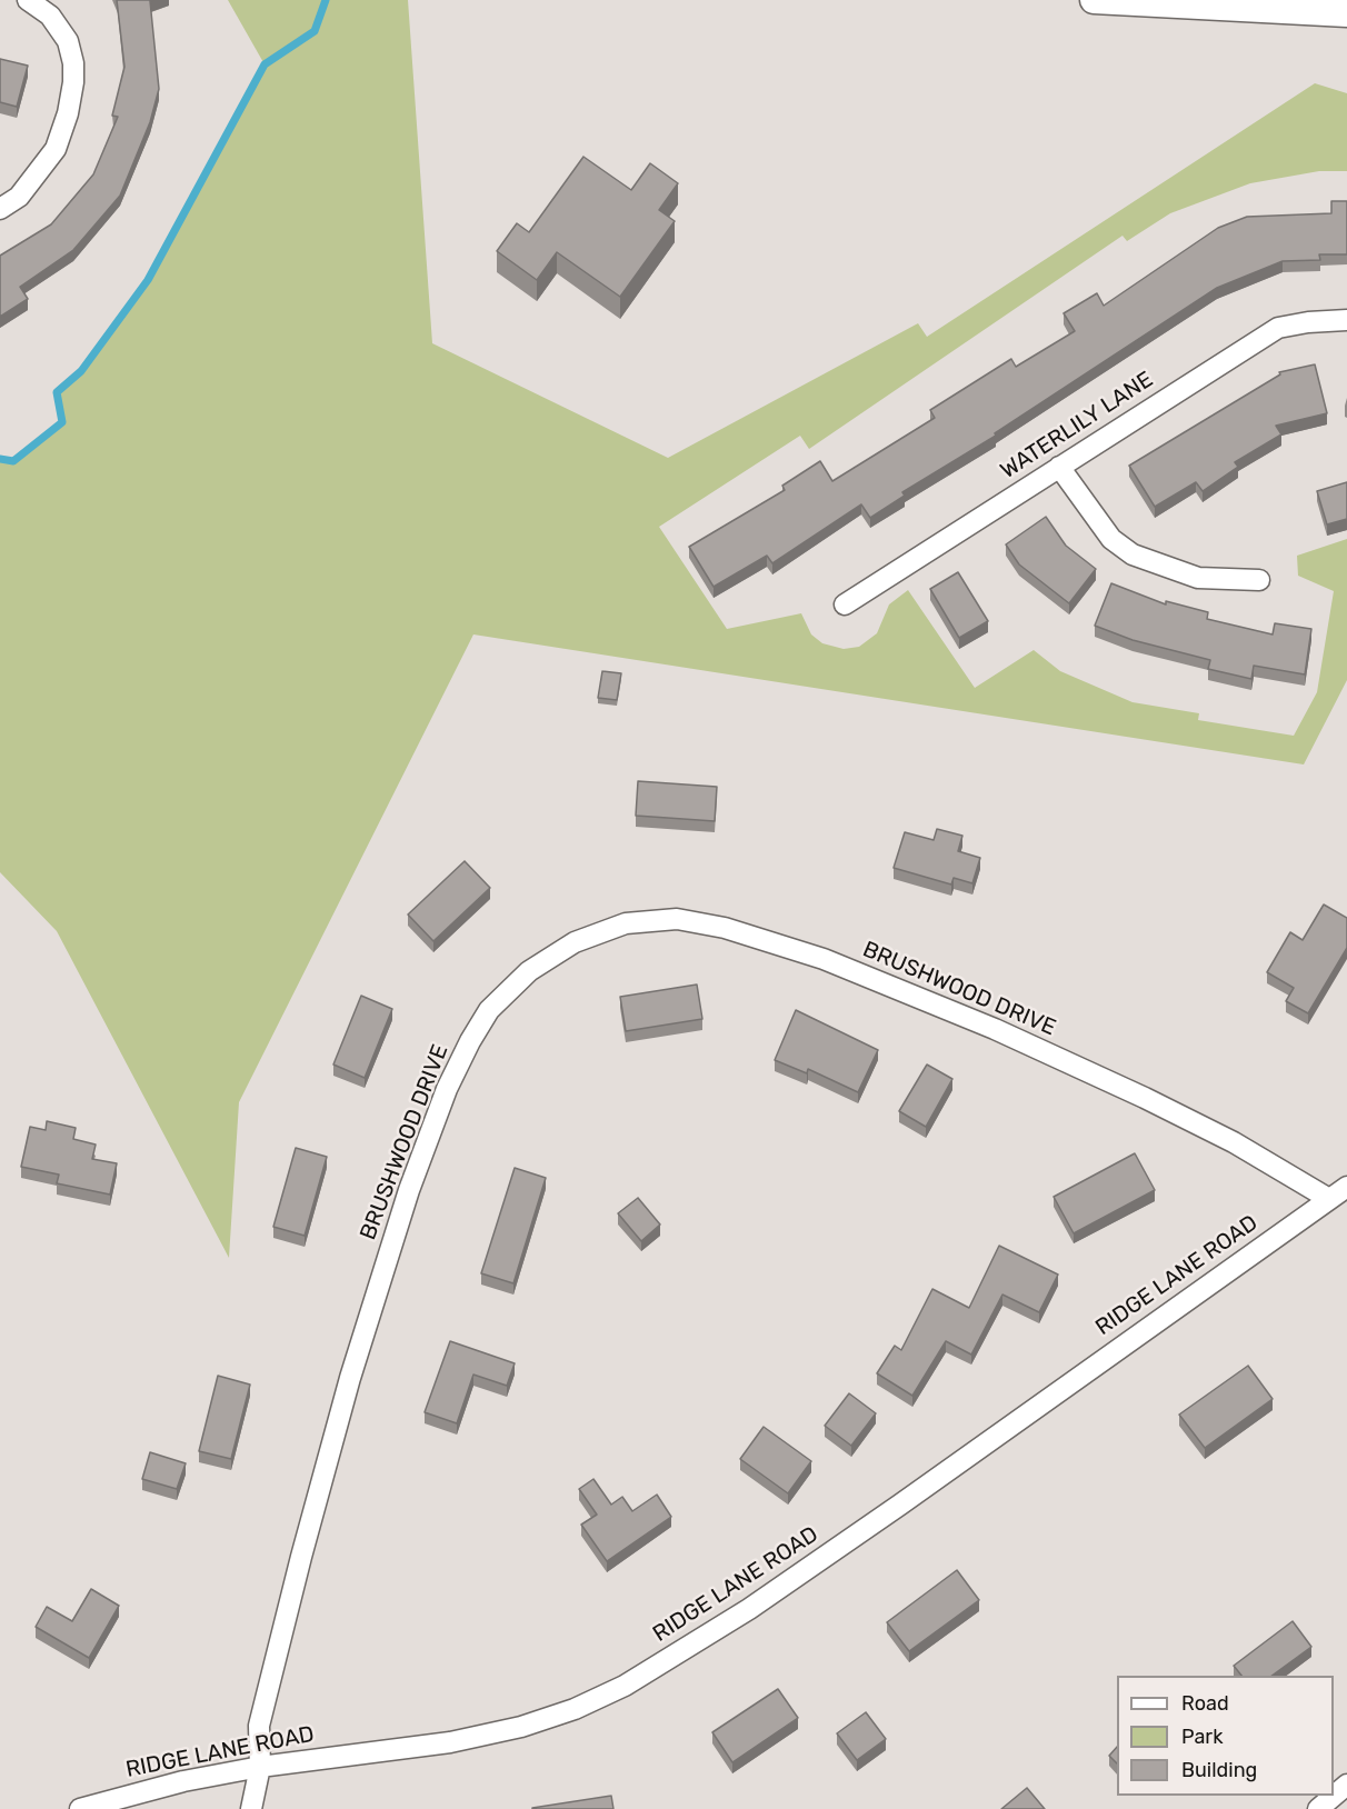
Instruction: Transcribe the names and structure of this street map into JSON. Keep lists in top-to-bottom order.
{
  "streets": {
    "street": ["WATERLILY LANE", "BRUSHWOOD DRIVE", "RIDGE LANE ROAD"]
  },
  "crossings": [
    ["BRUSHWOOD DRIVE", "RIDGE LANE ROAD"]
  ],
  "legend": ["Road", "Park", "Building"]
}
